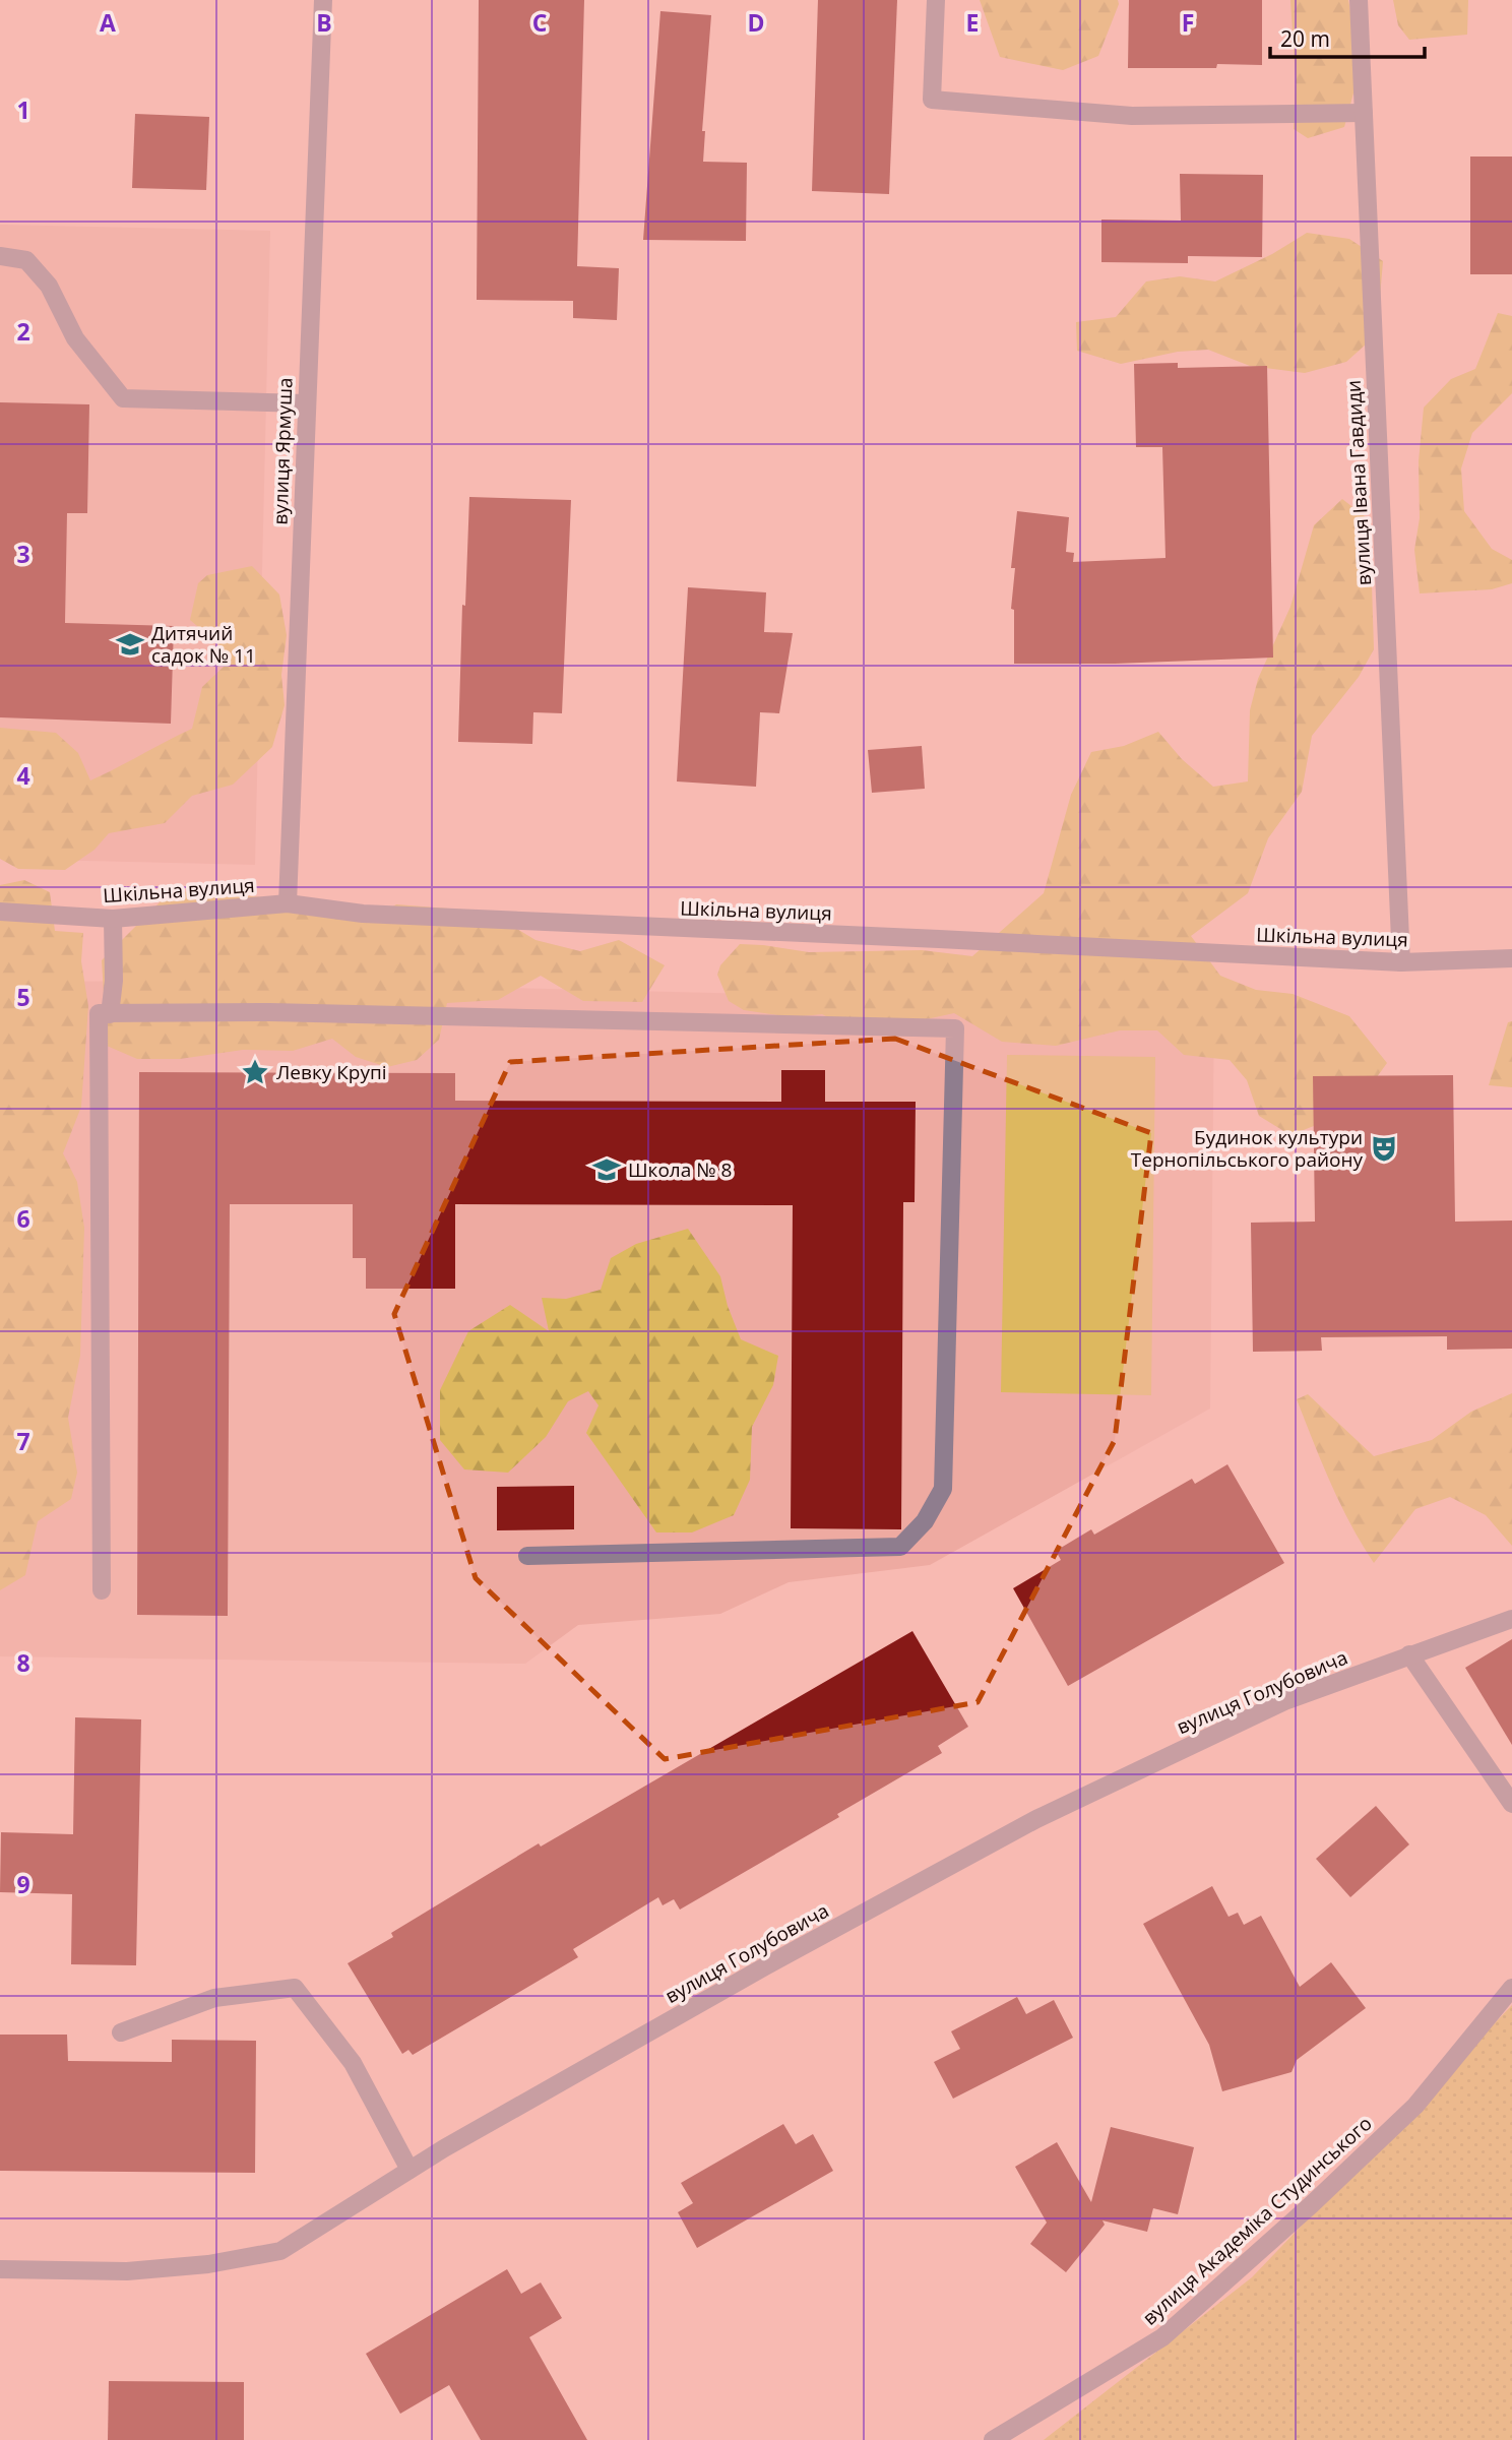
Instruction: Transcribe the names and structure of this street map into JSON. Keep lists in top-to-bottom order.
{
  "streets": {
    "street": [
      "вулиця Ярмуша",
      "вулиця Івана Гавдиди",
      "Шкільна вулиця",
      "вулиця Голубовича",
      "вулиця Академіка Студинського"
    ]
  },
  "crossings": [
    ["вулиця Ярмуша", "Шкільна вулиця"],
    ["вулиця Івана Гавдиди", "Шкільна вулиця"]
  ],
  "places": {
    "school or university": ["Дитячий садок № 11", "Школа № 8"],
    "place": ["Левку Крупі"],
    "theatre": ["Будинок культури Тернопільського району"]
  },
  "scale_bar": "20 m",
  "grid": {
    "columns": [
      "A",
      "B",
      "C",
      "D",
      "E",
      "F"
    ],
    "rows": [
      "1",
      "2",
      "3",
      "4",
      "5",
      "6",
      "7",
      "8",
      "9"
    ]
  }
}
